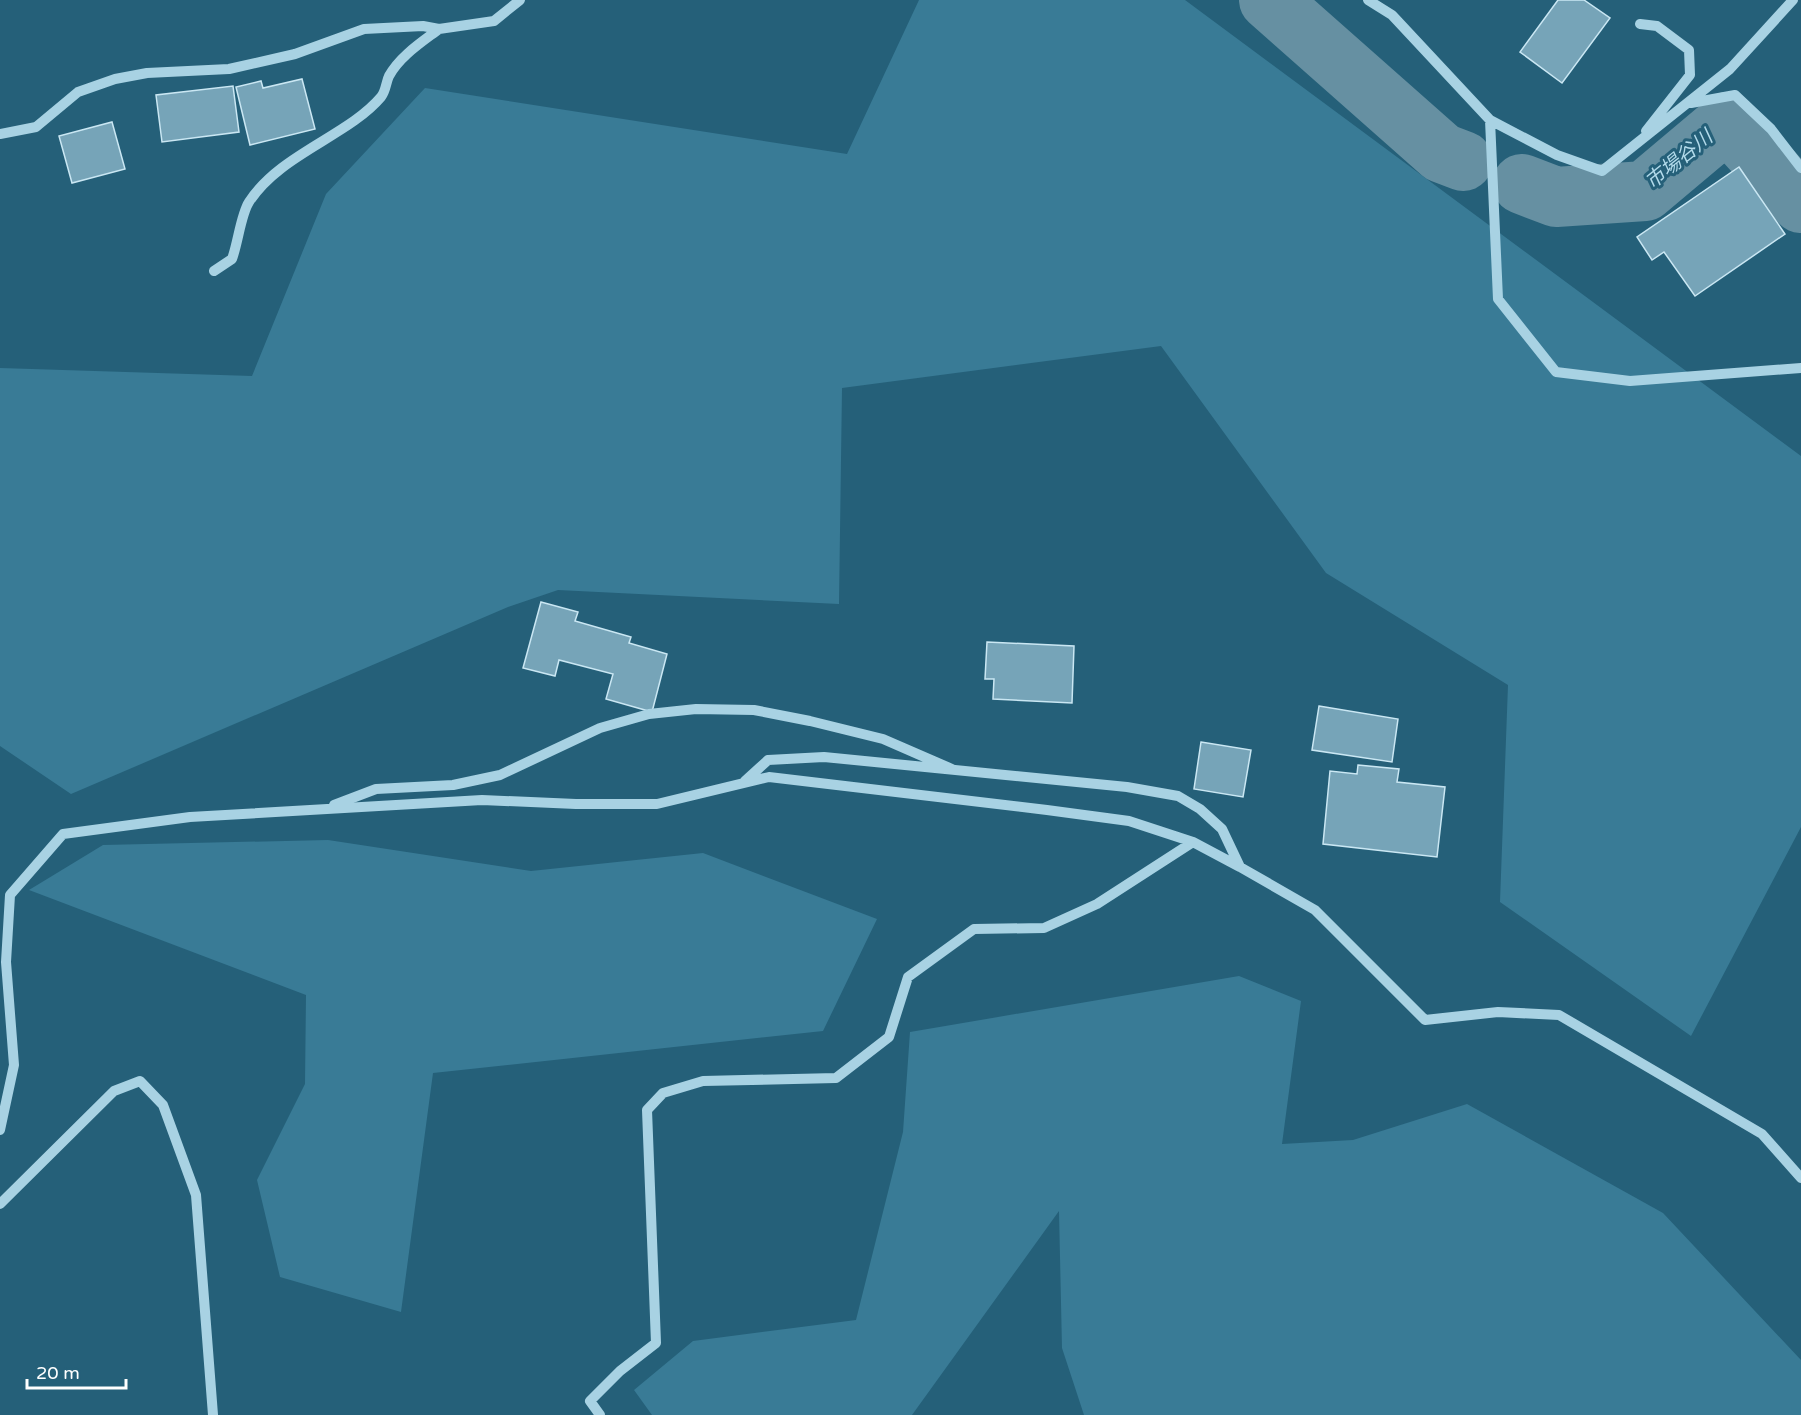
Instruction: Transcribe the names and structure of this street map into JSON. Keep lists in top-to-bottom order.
{
  "water": ["市場谷川"],
  "scale_bar": "20 m"
}
